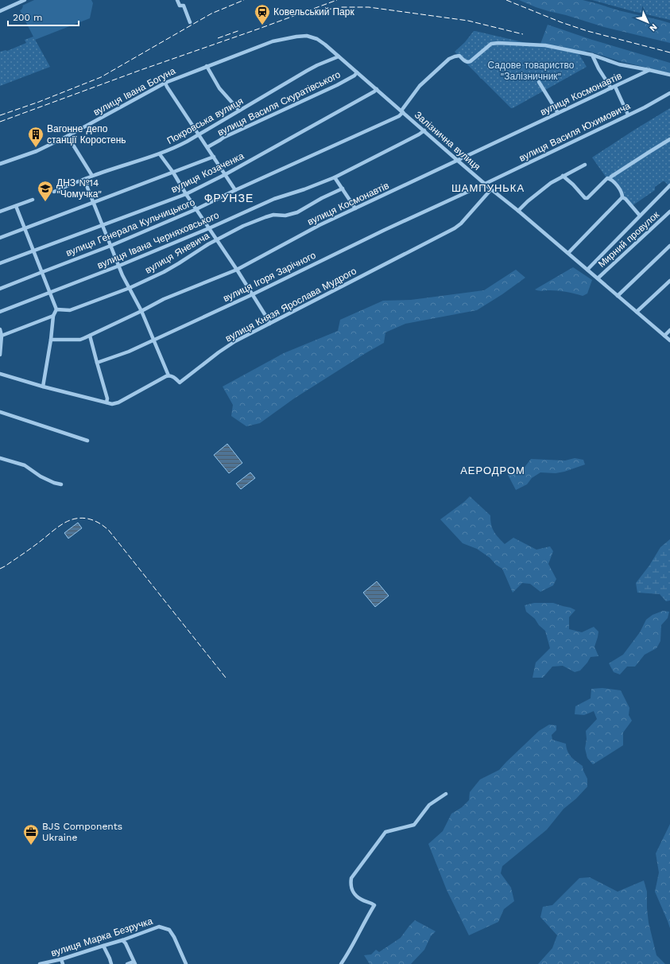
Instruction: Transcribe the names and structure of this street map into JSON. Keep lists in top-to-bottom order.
{
  "streets": {
    "street": [
      "вулиця Івана Богуна",
      "вулиця Космонавтів",
      "вулиця Василя Скуратівського",
      "Покровська вулиця",
      "вулиця Василя Юхимовича",
      "Залізнична вулиця",
      "вулиця Козаченка",
      "вулиця Генерала Кульчицького",
      "Мирний провулок",
      "вулиця Івана Черняховського",
      "вулиця Яневича",
      "вулиця Ігоря Зарічного",
      "вулиця Князя Ярослава Мудрого",
      "вулиця Марка Безручка"
    ]
  },
  "crossings": [
    ["вулиця Івана Богуна", "Залізнична вулиця"],
    ["вулиця Космонавтів", "Залізнична вулиця"],
    ["вулиця Василя Скуратівського", "Залізнична вулиця"],
    ["Покровська вулиця", "Залізнична вулиця"],
    ["вулиця Василя Юхимовича", "Залізнична вулиця"],
    ["вулиця Василя Юхимовича", "вулиця Ігоря Зарічного"],
    ["Залізнична вулиця", "вулиця Козаченка"],
    ["Залізнична вулиця", "вулиця Генерала Кульчицького"],
    ["Залізнична вулиця", "Мирний провулок"],
    ["Залізнична вулиця", "вулиця Івана Черняховського"],
    ["Залізнична вулиця", "вулиця Ігоря Зарічного"],
    ["Залізнична вулиця", "вулиця Князя Ярослава Мудрого"]
  ],
  "districts": ["ШАМПУНЬКА", "ФРУНЗЕ", "АЕРОДРОМ"],
  "parks": ["Садове товариство \"Залізничник\""],
  "places": {
    "station": ["Ковельський Парк"],
    "building": ["Вагонне депо станції Коростень"],
    "school or university": ["ДНЗ №14 \"Чомучка\""],
    "office": ["BJS Components Ukraine"]
  },
  "scale_bar": "200 m",
  "north": "bottom right"
}
